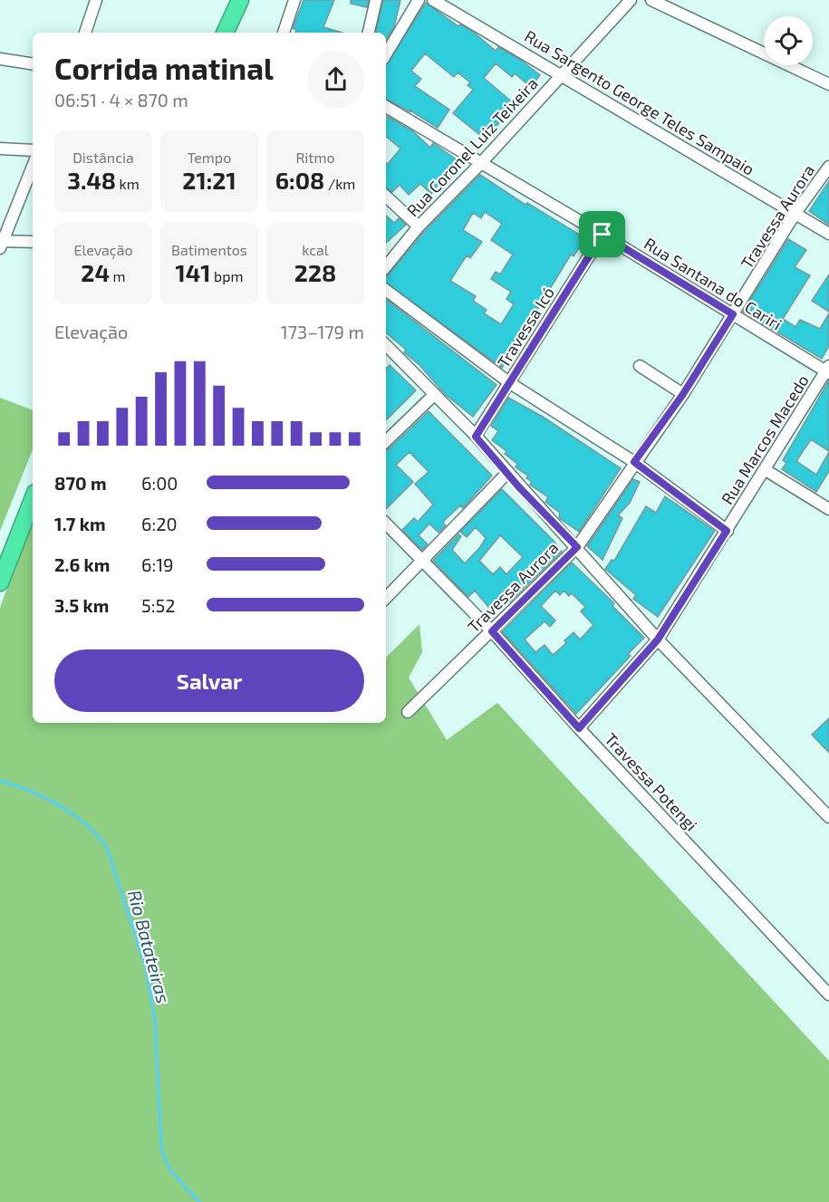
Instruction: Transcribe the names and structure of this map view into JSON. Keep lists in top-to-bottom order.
{
  "streets": {
    "street": [
      "Rua Sargento George Teles Sampaio",
      "Rua Coronel Luiz Teixeira",
      "Travessa Aurora",
      "Rua Santana do Cariri",
      "Travessa Icó",
      "Rua Marcos Macedo",
      "Travessa Potengi"
    ]
  },
  "crossings": [
    ["Rua Sargento George Teles Sampaio", "Rua Coronel Luiz Teixeira"],
    ["Rua Sargento George Teles Sampaio", "Travessa Aurora"],
    ["Rua Coronel Luiz Teixeira", "Rua Santana do Cariri"],
    ["Travessa Aurora", "Rua Santana do Cariri"],
    ["Travessa Aurora", "Travessa Potengi"],
    ["Rua Santana do Cariri", "Travessa Icó"],
    ["Rua Santana do Cariri", "Rua Marcos Macedo"],
    ["Rua Marcos Macedo", "Travessa Potengi"]
  ],
  "water": ["Rio Batateiras"],
  "page": {
    "heading": ["Corrida matinal", "06:51 · 4 × 870 m"],
    "stats": [
      ["Distância", "3.48 km"],
      ["Tempo", "21:21"],
      ["Ritmo", "6:08 /km"],
      ["Elevação", "24 m"],
      ["Batimentos", "141 bpm"],
      ["kcal", "228"]
    ],
    "chart": ["Elevação", "173–179 m"],
    "list": [
      {
        "name": "870 m",
        "note": "6:00"
      },
      {
        "name": "1.7 km",
        "note": "6:20"
      },
      {
        "name": "2.6 km",
        "note": "6:19"
      },
      {
        "name": "3.5 km",
        "note": "5:52"
      }
    ],
    "buttons": "Salvar"
  }
}
